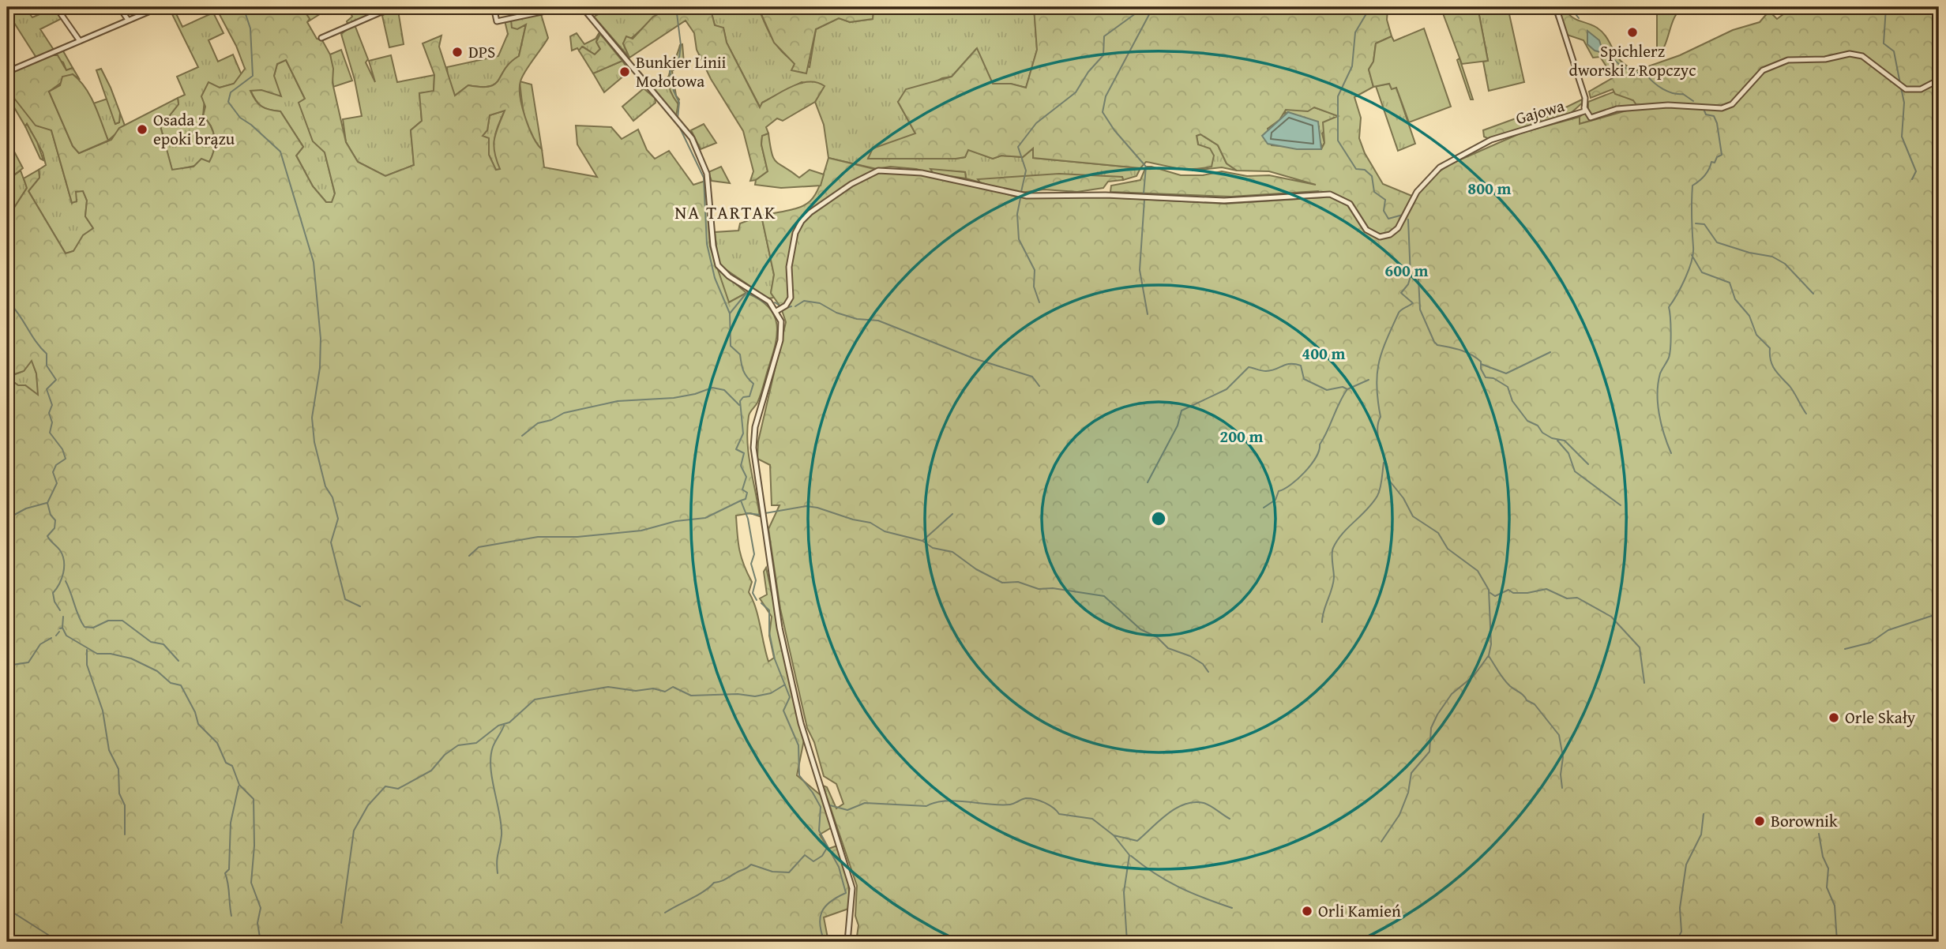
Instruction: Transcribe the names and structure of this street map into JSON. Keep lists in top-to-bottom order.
{
  "streets": {
    "street": ["Gajowa"]
  },
  "districts": ["NA TARTAK"],
  "places": [
    "Spichlerz dworski z Ropczyc",
    "DPS",
    "Bunkier Linii Mołotowa",
    "Osada z epoki brązu",
    "Orle Skały",
    "Borownik",
    "Orli Kamień"
  ],
  "rings": [
    "800 m",
    "600 m",
    "400 m",
    "200 m"
  ]
}
